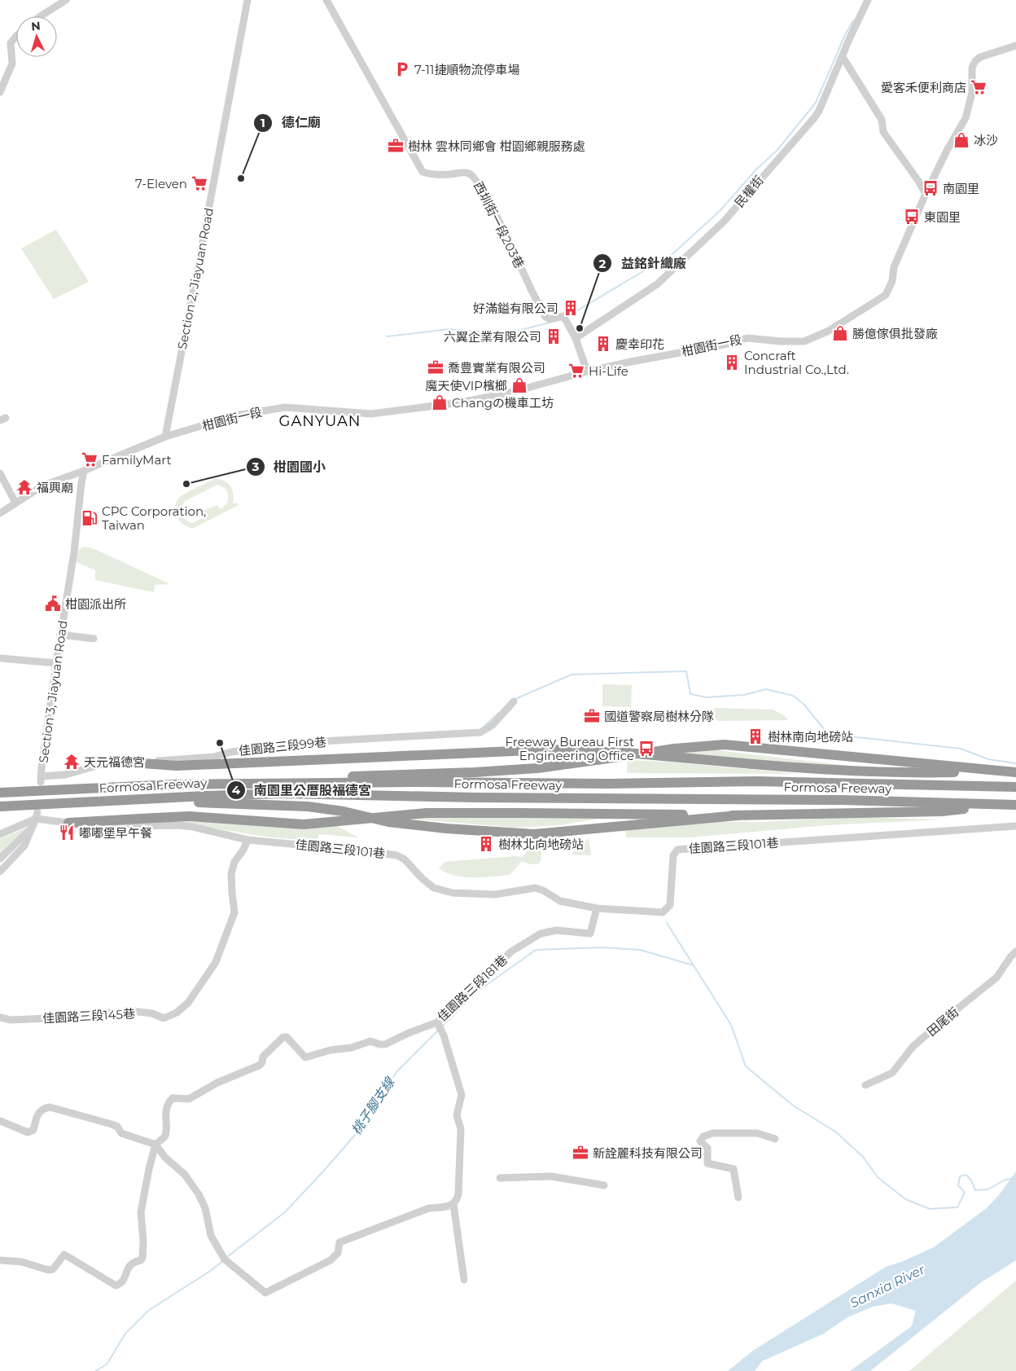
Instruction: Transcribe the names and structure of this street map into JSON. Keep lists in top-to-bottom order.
{
  "streets": {
    "highway": ["Formosa Freeway"],
    "street": [
      "民權街",
      "西圳街一段203巷",
      "Section 2, Jiayuan Road",
      "柑園街一段",
      "Section 3, Jiayuan Road",
      "佳園路三段99巷",
      "佳園路三段101巷",
      "佳園路三段181巷",
      "佳園路三段145巷",
      "田尾街"
    ]
  },
  "crossings": [
    ["民權街", "西圳街一段203巷"],
    ["西圳街一段203巷", "柑園街一段"],
    ["Section 2, Jiayuan Road", "柑園街一段"],
    ["Section 3, Jiayuan Road", "佳園路三段99巷"],
    ["佳園路三段101巷", "佳園路三段181巷"],
    ["佳園路三段101巷", "佳園路三段145巷"]
  ],
  "districts": ["GANYUAN"],
  "water": ["桃子腳支線", "Sanxia River"],
  "places": {
    "parking": ["7-11捷順物流停車場"],
    "supermarket": [
      "愛客禾便利商店",
      "7-Eleven",
      "Hi-Life",
      "FamilyMart"
    ],
    "shop": [
      "冰沙",
      "勝億傢俱批發廠",
      "魔天使VIP檳榔",
      "Changの機車工坊"
    ],
    "office": [
      "樹林 雲林同鄉會 柑園鄉親服務處",
      "喬豊實業有限公司",
      "國道警察局樹林分隊",
      "新詮麗科技有限公司"
    ],
    "other": [
      "德仁廟",
      "益銘針織廠",
      "柑園國小",
      "南園里公厝股福德宮"
    ],
    "bus stop": ["南園里", "東園里", "Freeway Bureau First Engineering Office"],
    "building": [
      "好滿鎰有限公司",
      "六翼企業有限公司",
      "慶幸印花",
      "Concraft Industrial Co.,Ltd.",
      "樹林南向地磅站",
      "樹林北向地磅站"
    ],
    "temple": ["福興廟", "天元福德宮"],
    "fuel station": ["CPC Corporation, Taiwan"],
    "public building": ["柑園派出所"],
    "restaurant": ["嘟嘟堡早午餐"]
  },
  "north": "top"
}
